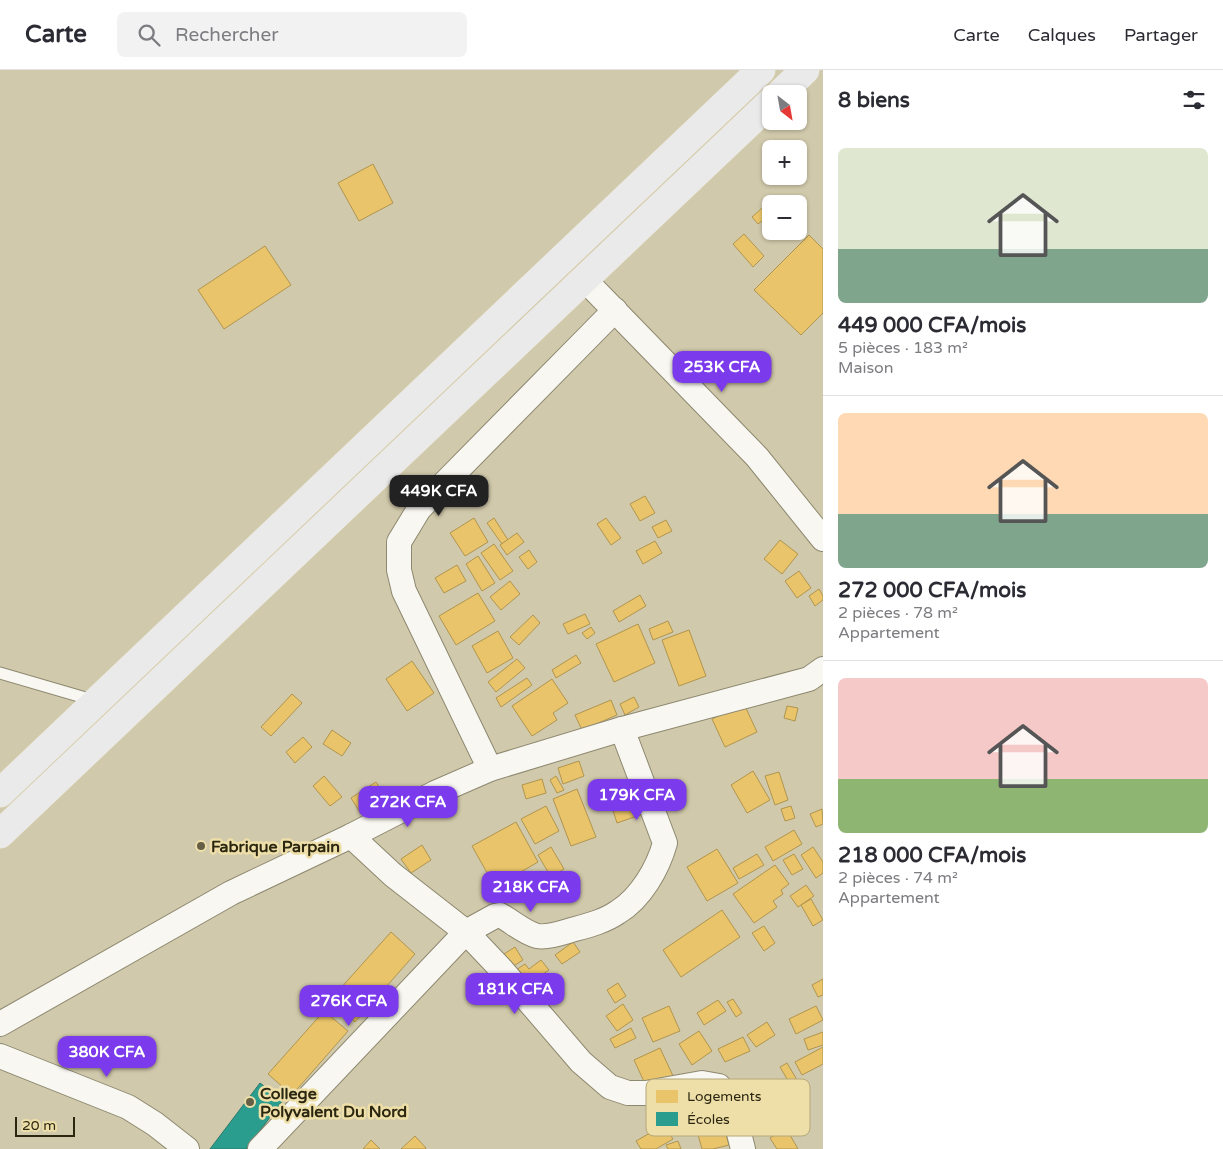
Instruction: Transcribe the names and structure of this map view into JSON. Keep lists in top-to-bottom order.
{
  "places": ["Fabrique Parpain", "College Polyvalent Du Nord"],
  "legend": ["Logements", "Écoles"],
  "scale_bar": "20 m",
  "north": "bottom right",
  "page": {
    "header": "Carte",
    "search": "Rechercher",
    "nav": ["Carte", "Calques", "Partager"],
    "heading": "8 biens",
    "map_buttons": ["+", "−"],
    "list": [
      {
        "name": "449 000 CFA/mois",
        "note": "5 pièces · 183 m² · Maison"
      },
      {
        "name": "272 000 CFA/mois",
        "note": "2 pièces · 78 m² · Appartement"
      },
      {
        "name": "218 000 CFA/mois",
        "note": "2 pièces · 74 m² · Appartement"
      }
    ],
    "price": [
      "253K CFA",
      "449K CFA",
      "179K CFA",
      "272K CFA",
      "218K CFA",
      "181K CFA",
      "276K CFA",
      "380K CFA"
    ],
    "scale": "20 m"
  }
}
